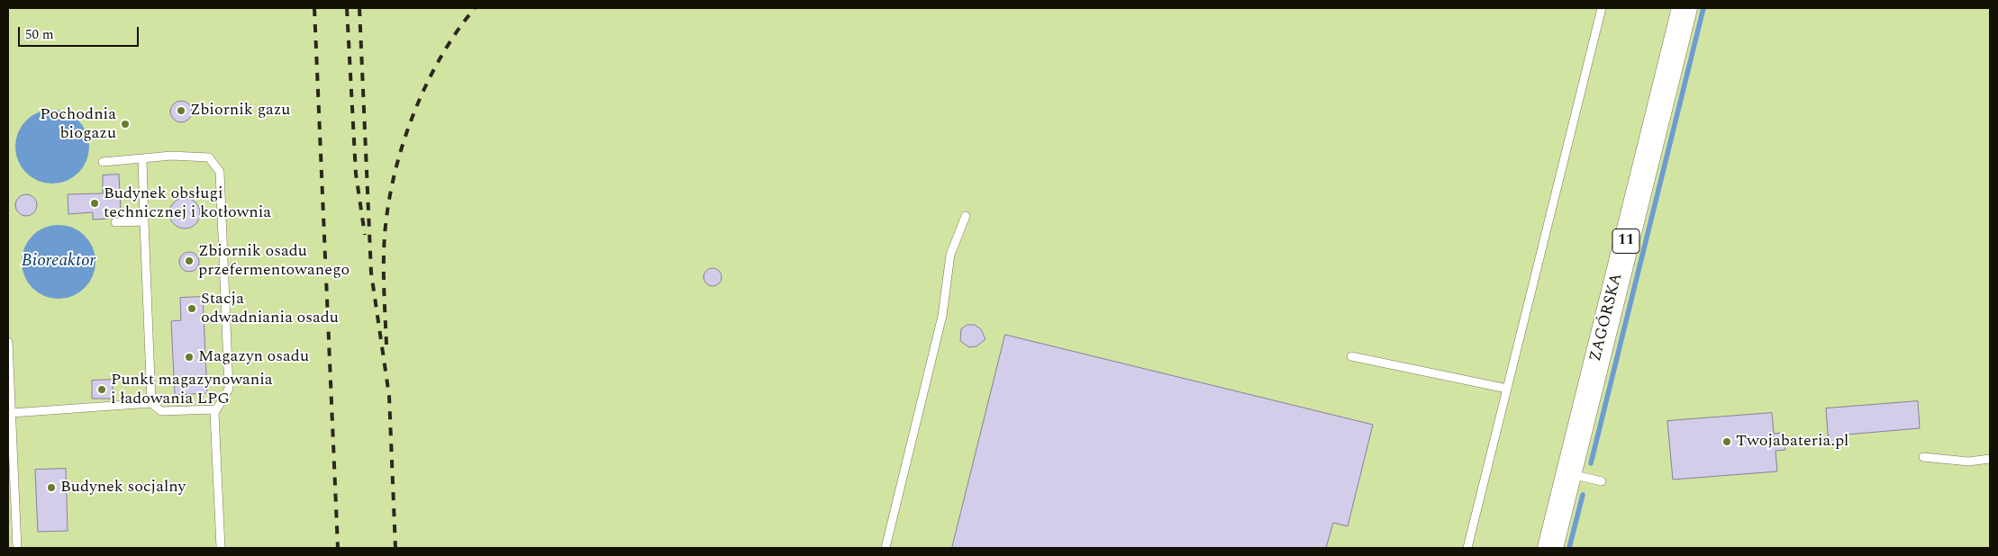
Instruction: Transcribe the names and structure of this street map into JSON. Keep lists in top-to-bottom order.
{
  "streets": {
    "highway": ["11", "ZAGÓRSKA"]
  },
  "water": ["Bioreaktor"],
  "places": [
    "Zbiornik gazu",
    "Pochodnia biogazu",
    "Budynek obsługi technicznej i kotłownia",
    "Zbiornik osadu przefermentowanego",
    "Stacja odwadniania osadu",
    "Magazyn osadu",
    "Punkt magazynowania i ładowania LPG",
    "Twojabateria.pl",
    "Budynek socjalny"
  ],
  "scale_bar": "50 m"
}
